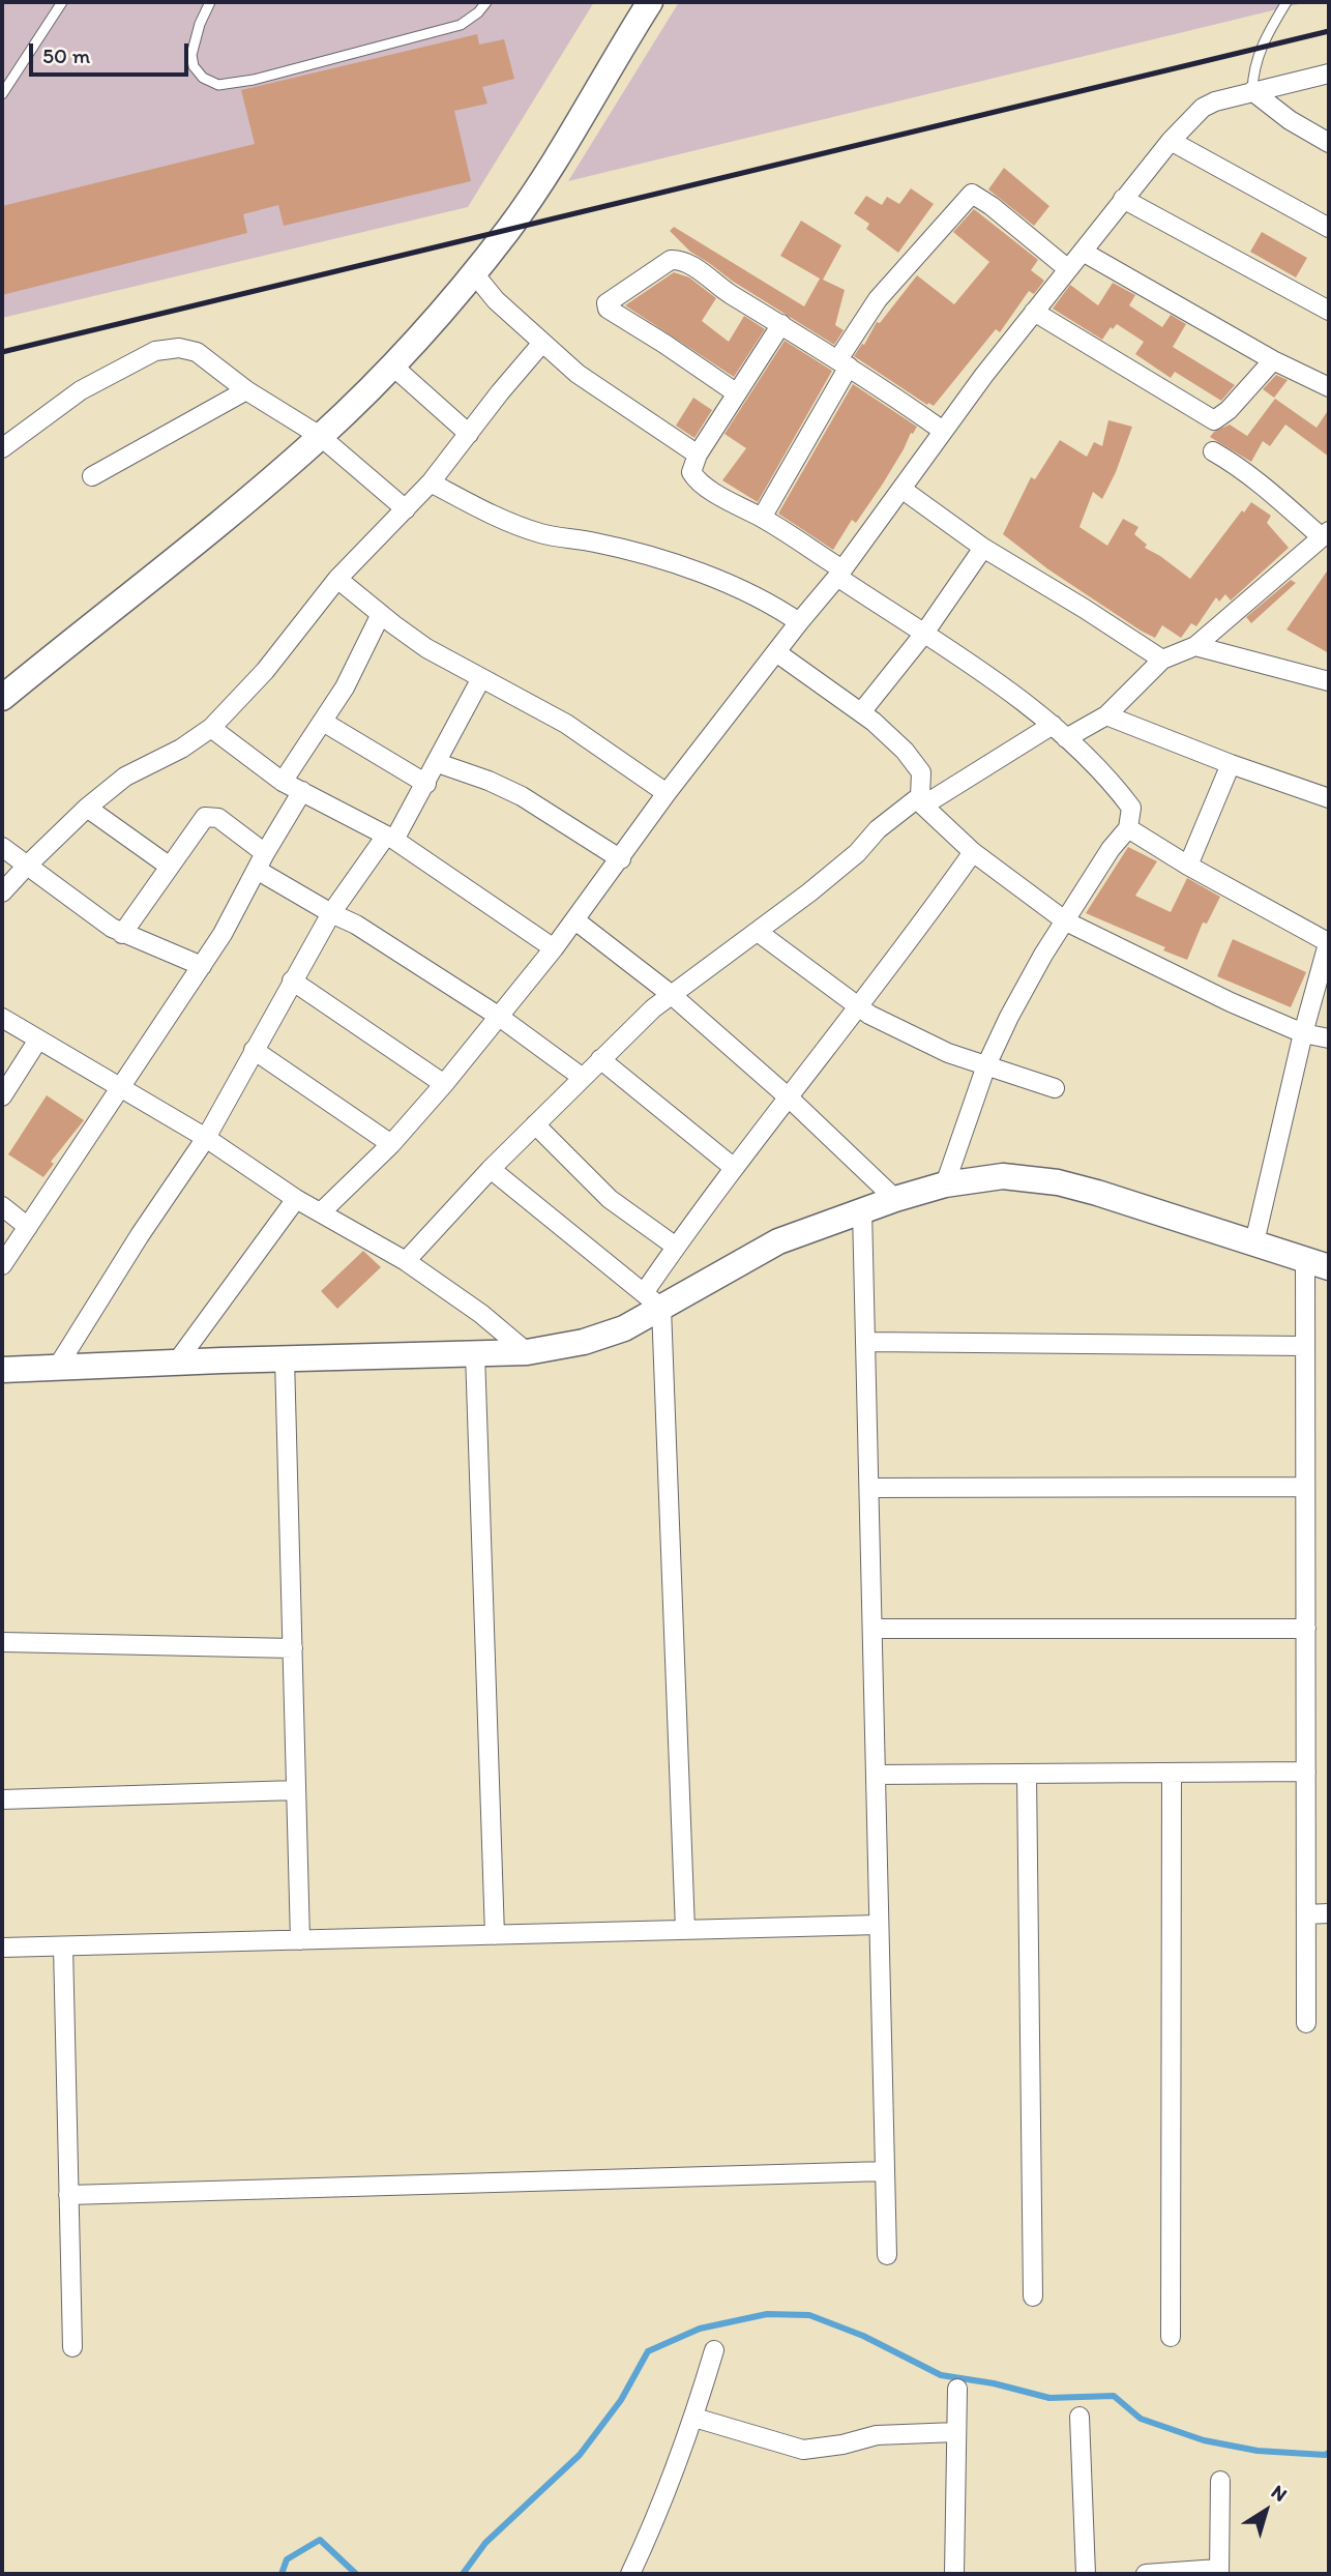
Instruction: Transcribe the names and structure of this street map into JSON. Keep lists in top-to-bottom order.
{
  "scale_bar": "50 m",
  "north": "top right"
}
